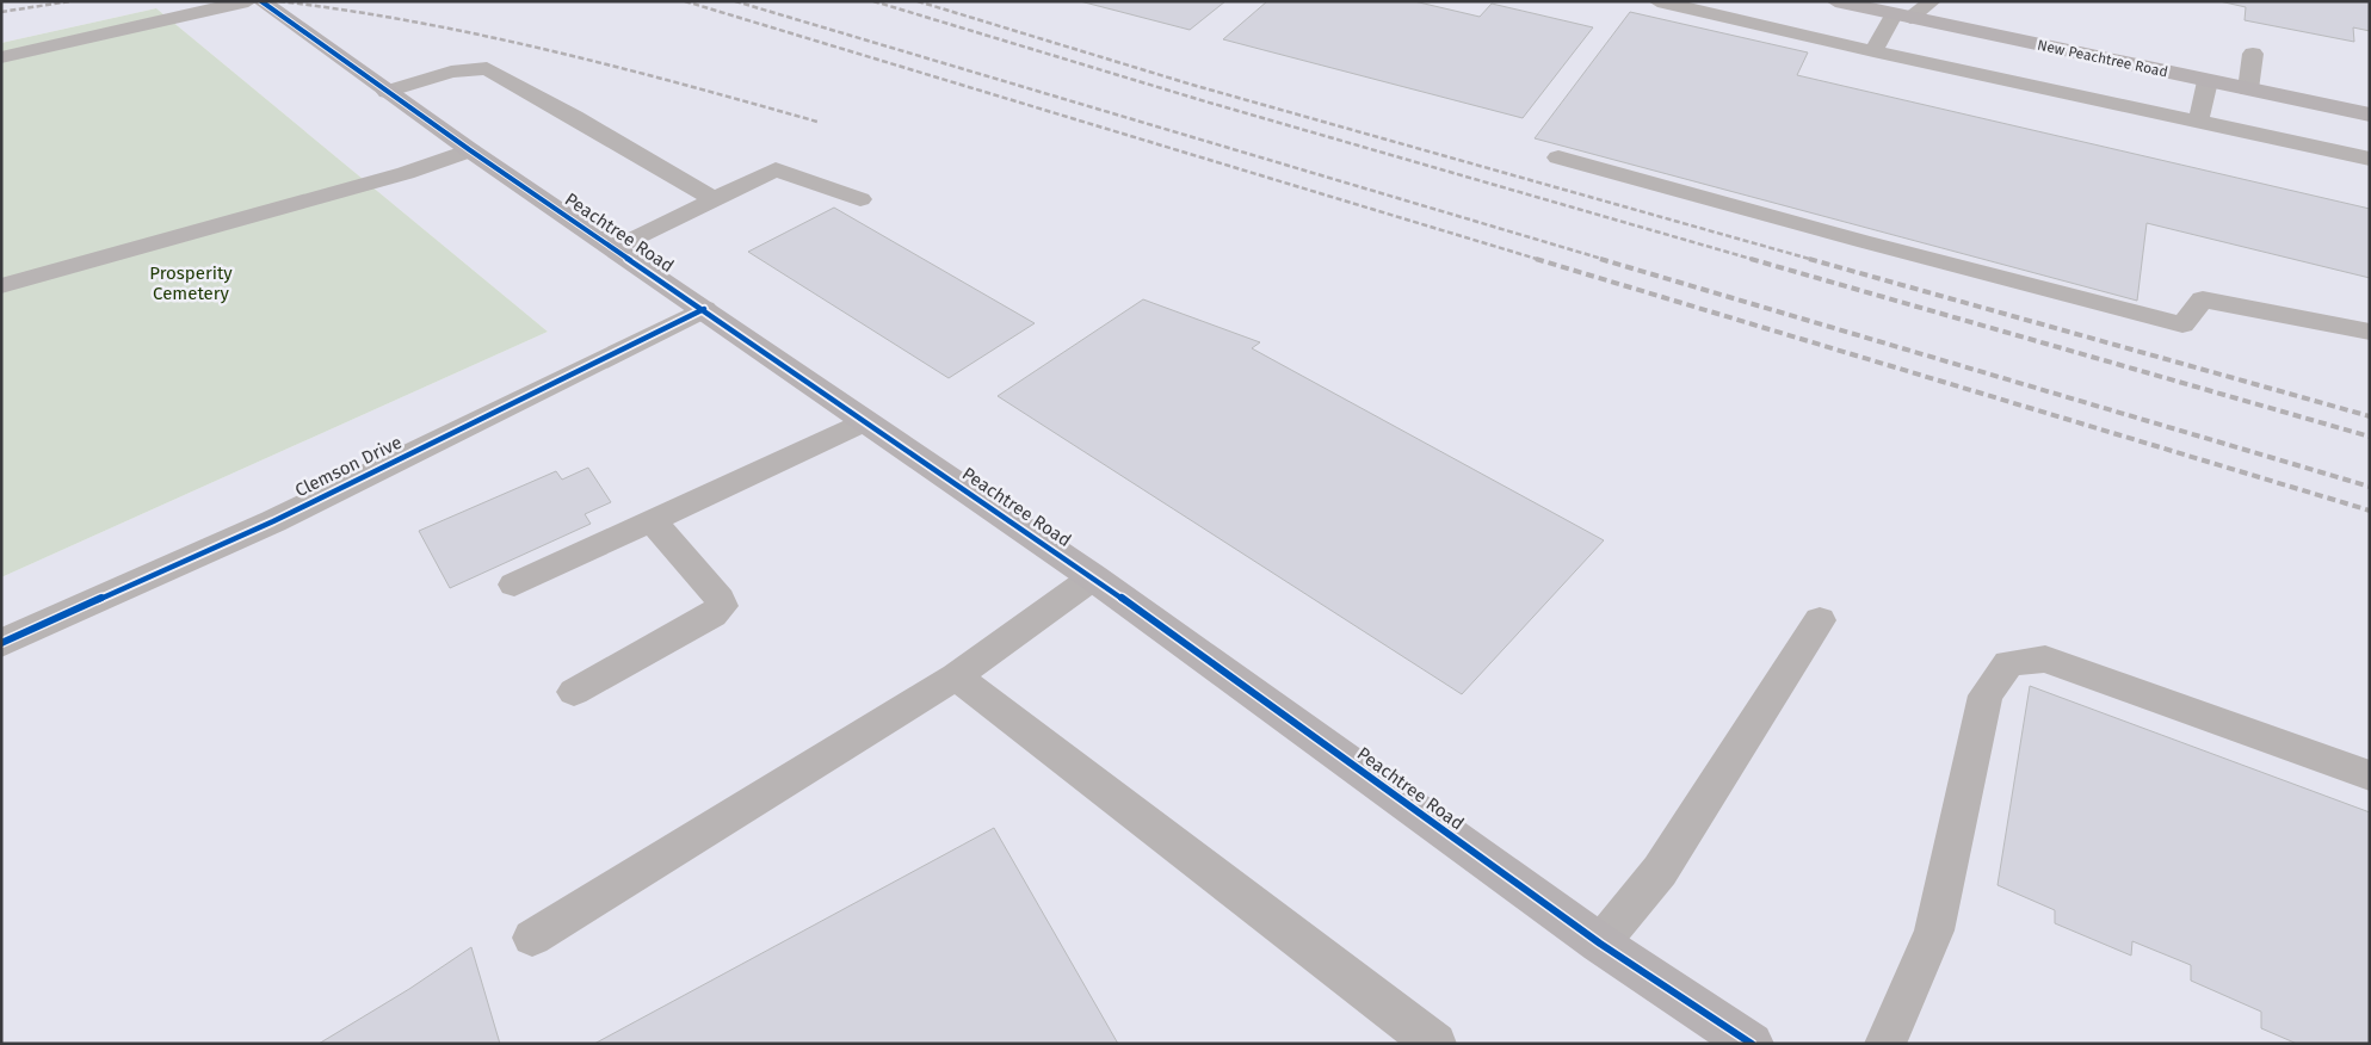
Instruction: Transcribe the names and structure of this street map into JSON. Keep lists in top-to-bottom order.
{
  "streets": {
    "street": ["New Peachtree Road", "Peachtree Road", "Clemson Drive"]
  },
  "crossings": [
    ["Peachtree Road", "Clemson Drive"]
  ],
  "parks": ["Prosperity Cemetery"]
}
